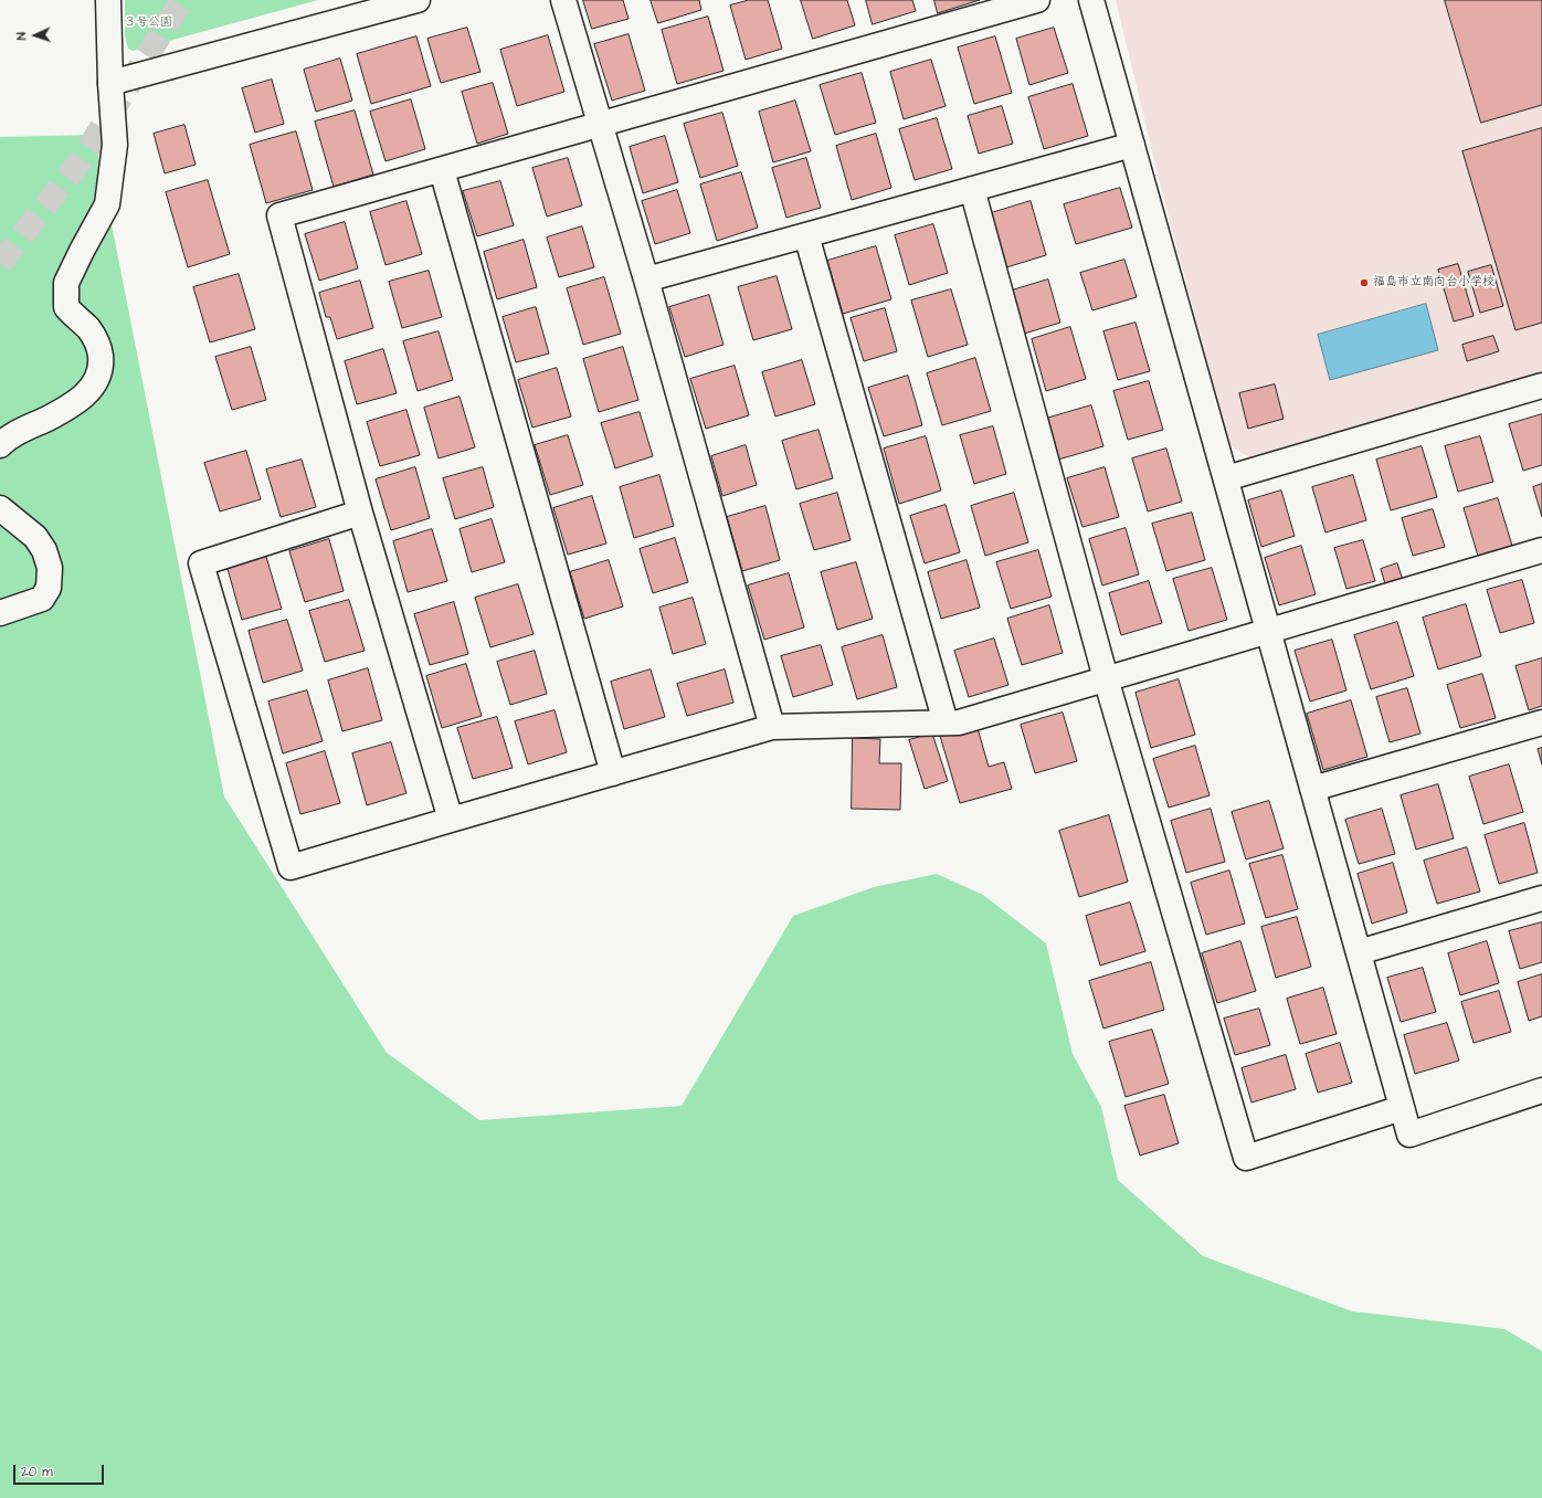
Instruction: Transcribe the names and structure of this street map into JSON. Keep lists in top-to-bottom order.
{
  "parks": ["３号公園"],
  "places": ["福島市立南向台小学校"],
  "scale_bar": "20 m",
  "north": "left"
}
